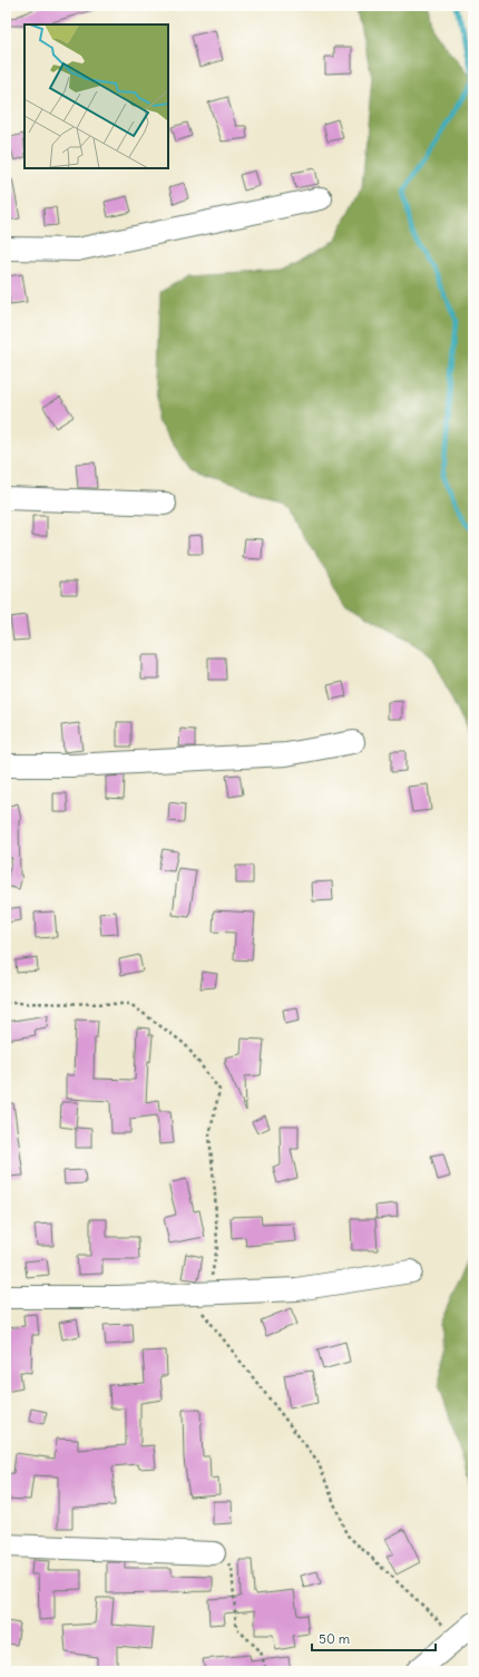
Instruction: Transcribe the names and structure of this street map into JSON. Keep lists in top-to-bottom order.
{
  "scale_bar": "50 m"
}
